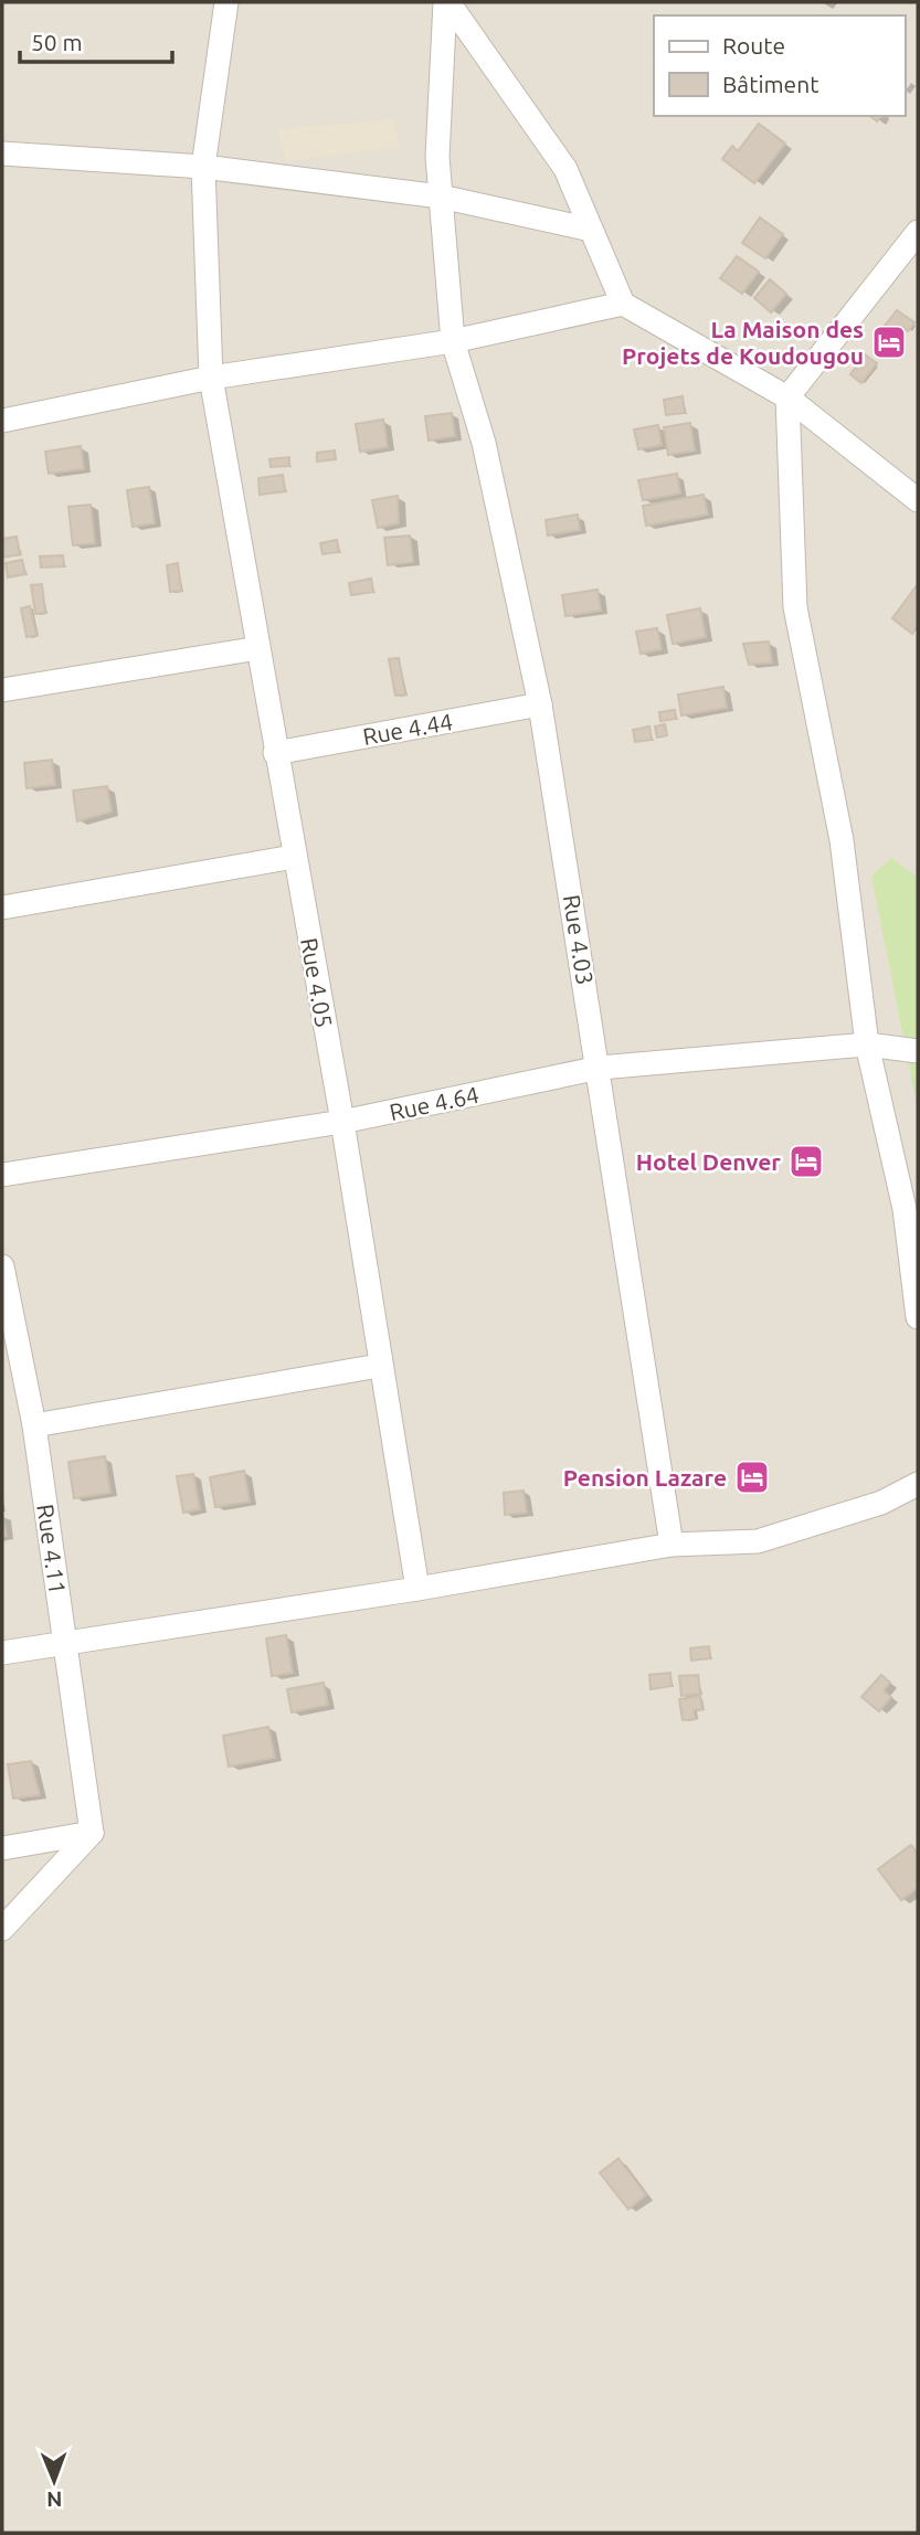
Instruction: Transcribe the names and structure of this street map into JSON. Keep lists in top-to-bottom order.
{
  "streets": {
    "street": [
      "Rue 4.44",
      "Rue 4.03",
      "Rue 4.05",
      "Rue 4.64",
      "Rue 4.11"
    ]
  },
  "crossings": [
    ["Rue 4.44", "Rue 4.03"],
    ["Rue 4.44", "Rue 4.05"],
    ["Rue 4.03", "Rue 4.64"],
    ["Rue 4.05", "Rue 4.64"]
  ],
  "places": {
    "hotel": ["La Maison des Projets de Koudougou", "Hotel Denver", "Pension Lazare"]
  },
  "legend": ["Route", "Bâtiment"],
  "scale_bar": "50 m",
  "north": "bottom"
}
